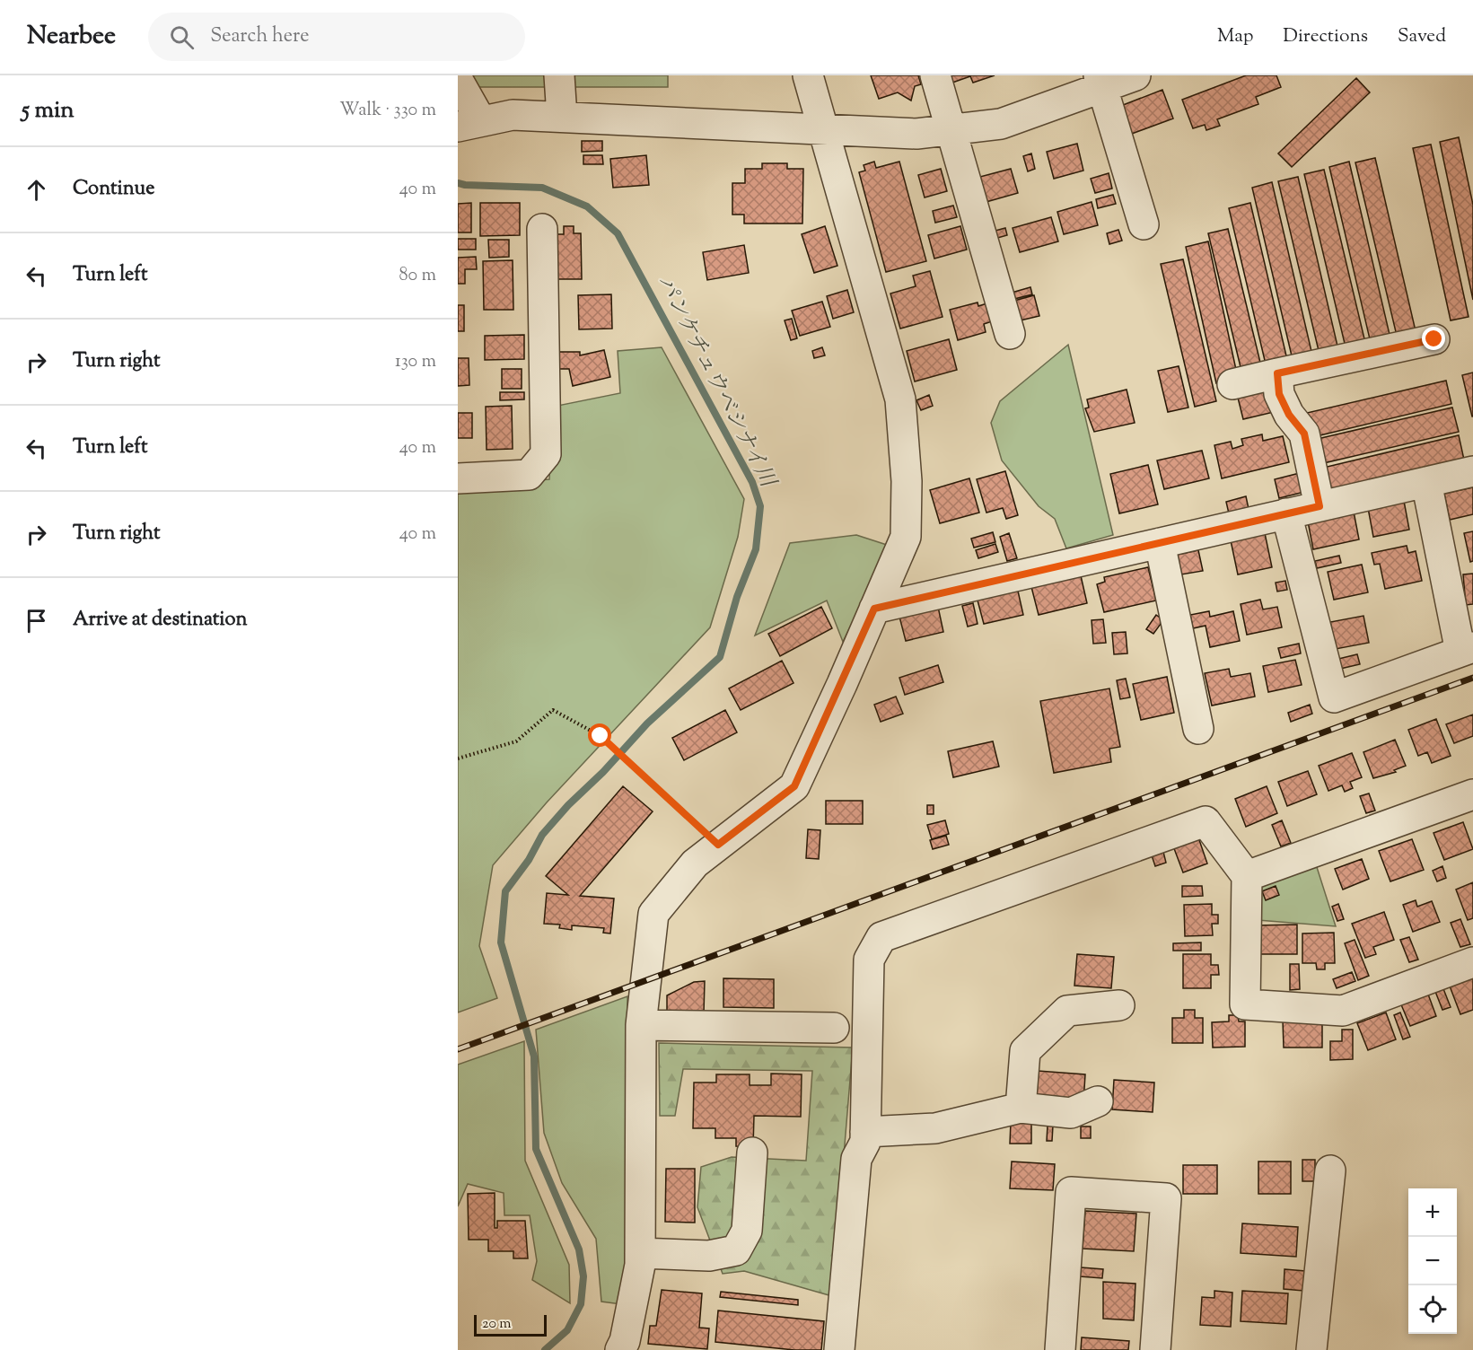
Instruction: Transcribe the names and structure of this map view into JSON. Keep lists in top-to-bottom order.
{
  "water": ["パンケチュウベシナイ川"],
  "scale_bar": "20 m",
  "page": {
    "header": "Nearbee",
    "search": "Search here",
    "nav": ["Map", "Directions", "Saved"],
    "heading": ["5 min", "Walk · 330 m"],
    "list": [
      ["Continue", "40 m"],
      ["Turn left", "80 m"],
      ["Turn right", "130 m"],
      ["Turn left", "40 m"],
      ["Turn right", "40 m"],
      "Arrive at destination"
    ],
    "map_buttons": ["+", "−"],
    "scale": "20 m"
  }
}
